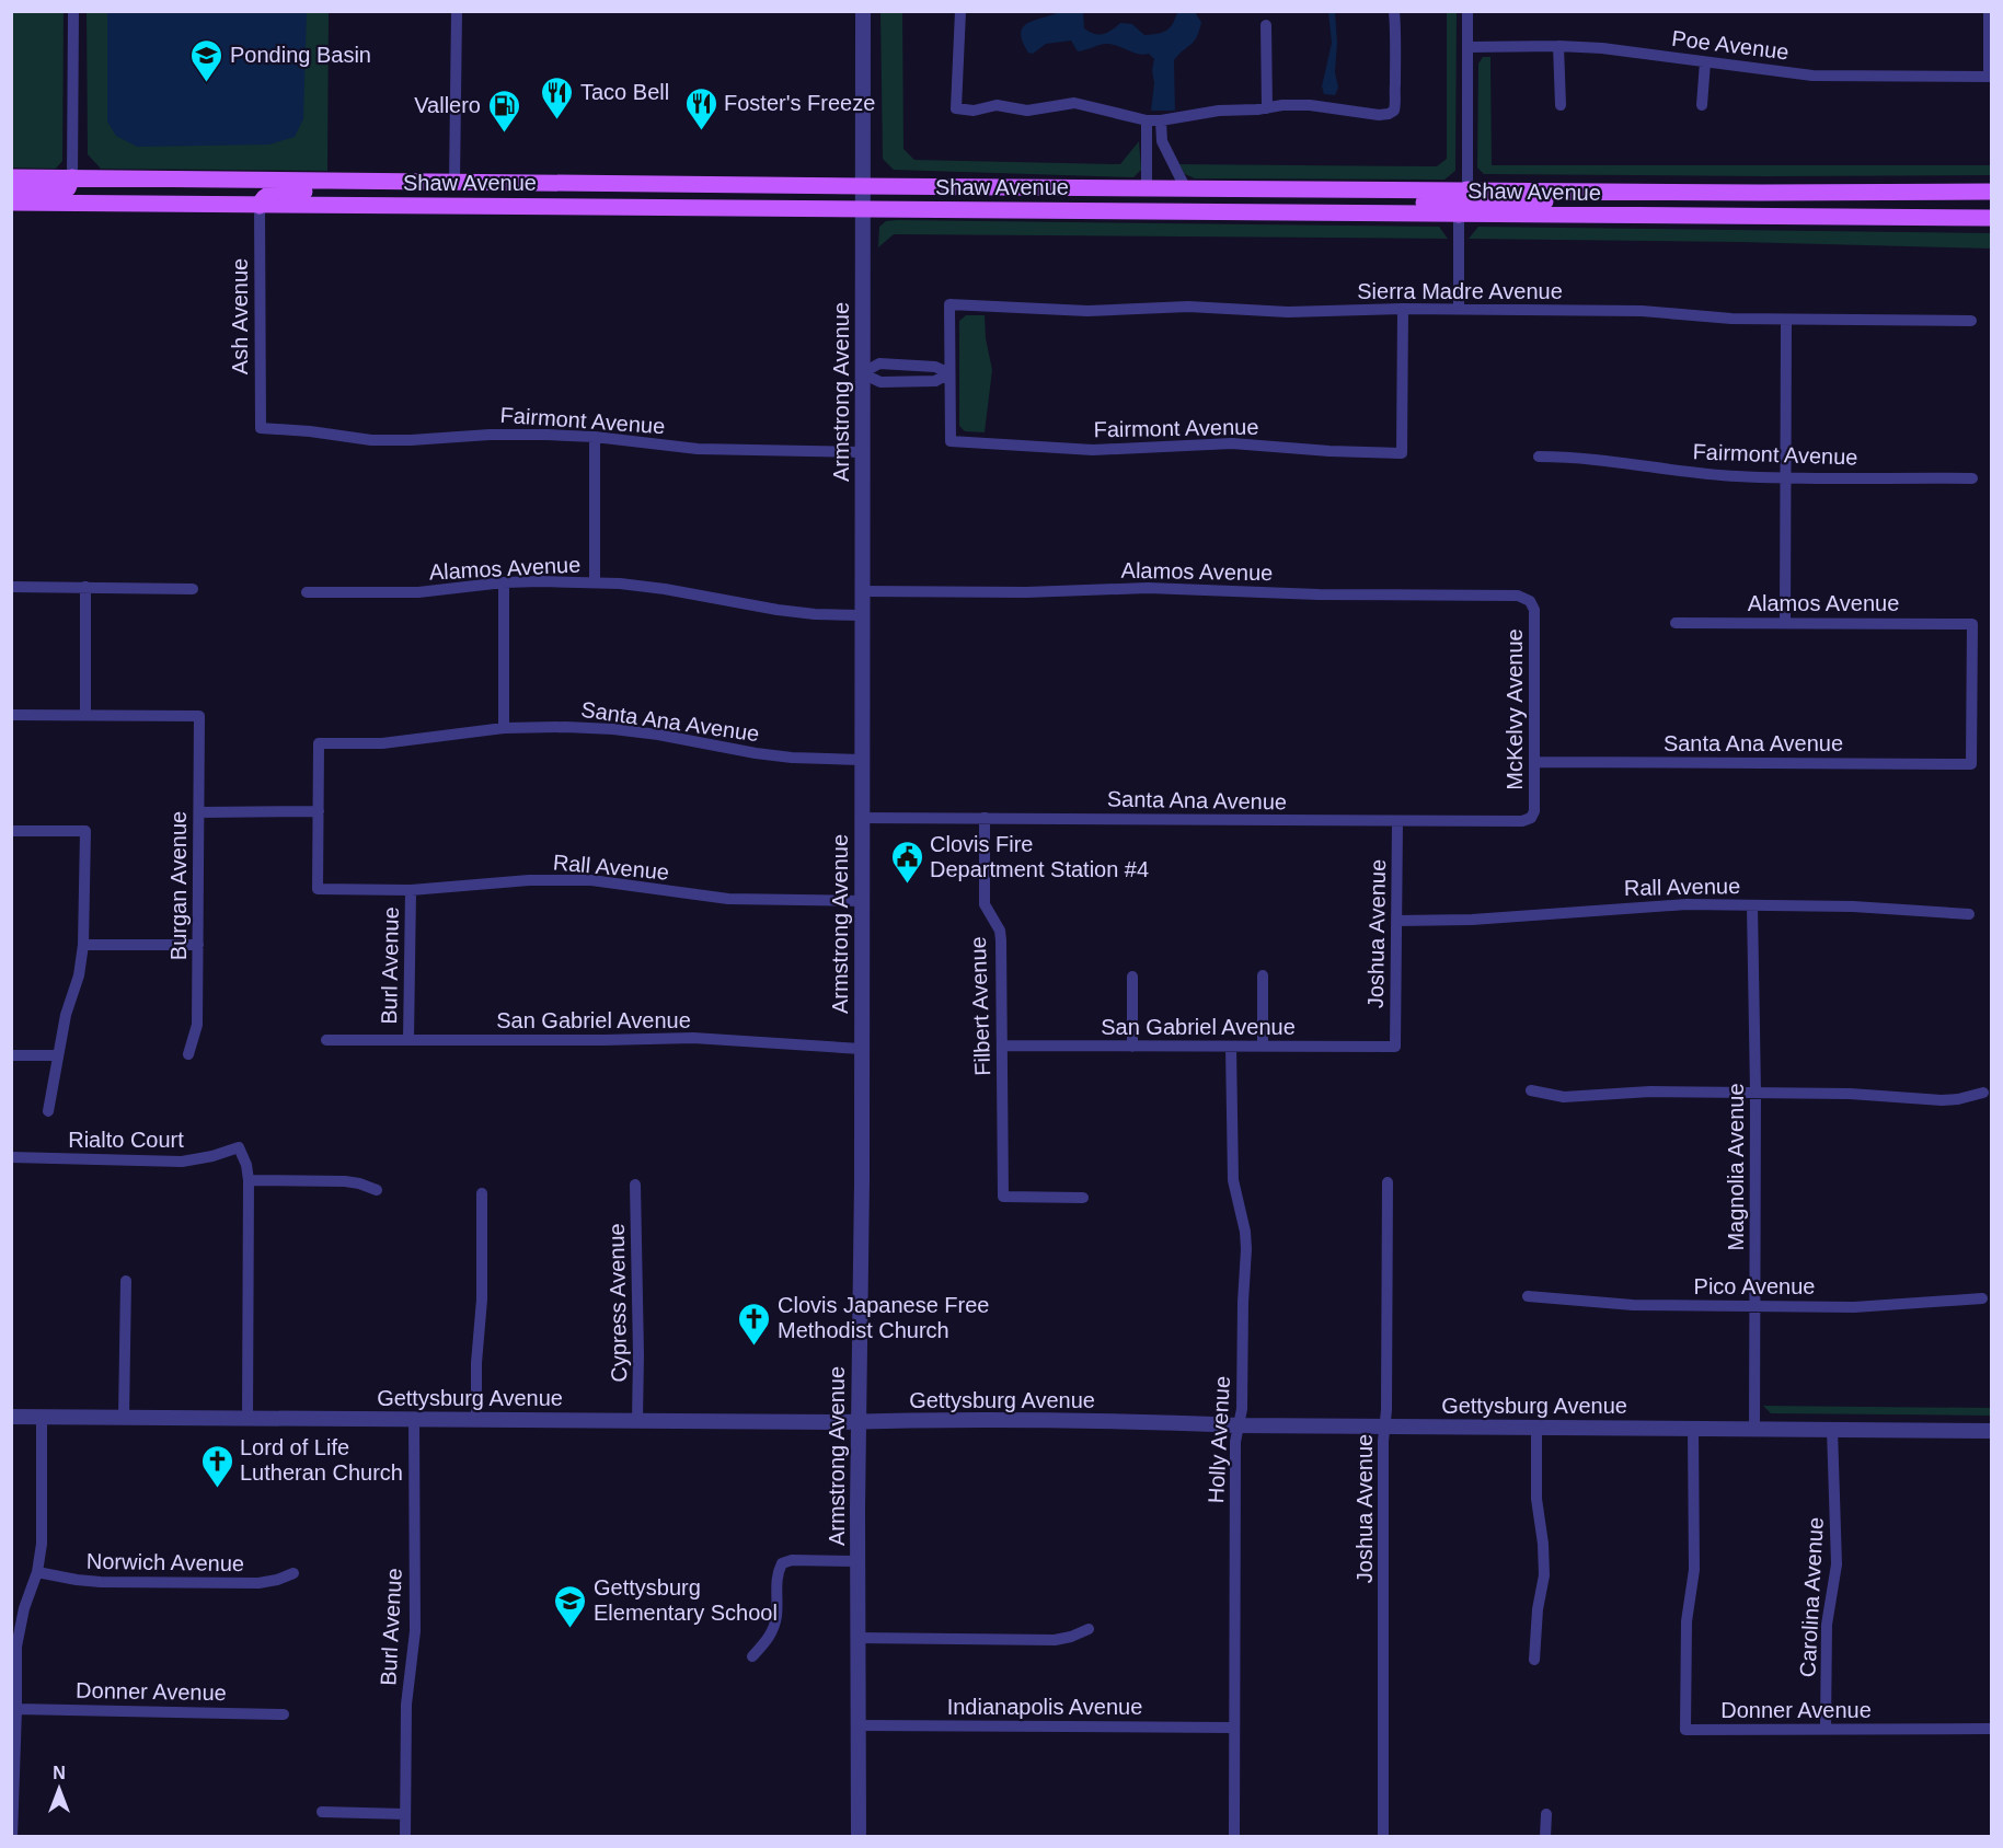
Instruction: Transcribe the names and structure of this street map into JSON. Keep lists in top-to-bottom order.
{
  "streets": {
    "main road": ["Shaw Avenue"],
    "street": [
      "Poe Avenue",
      "Sierra Madre Avenue",
      "Ash Avenue",
      "Armstrong Avenue",
      "Fairmont Avenue",
      "Alamos Avenue",
      "McKelvy Avenue",
      "Santa Ana Avenue",
      "Rall Avenue",
      "Burgan Avenue",
      "Joshua Avenue",
      "Burl Avenue",
      "Filbert Avenue",
      "San Gabriel Avenue",
      "Rialto Court",
      "Magnolia Avenue",
      "Pico Avenue",
      "Cypress Avenue",
      "Gettysburg Avenue",
      "Holly Avenue",
      "Norwich Avenue",
      "Carolina Avenue",
      "Donner Avenue",
      "Indianapolis Avenue"
    ]
  },
  "crossings": [
    ["Shaw Avenue", "Ash Avenue"],
    ["Shaw Avenue", "Armstrong Avenue"],
    ["Sierra Madre Avenue", "Fairmont Avenue"],
    ["Ash Avenue", "Fairmont Avenue"],
    ["Armstrong Avenue", "Fairmont Avenue"],
    ["Armstrong Avenue", "Alamos Avenue"],
    ["Armstrong Avenue", "Santa Ana Avenue"],
    ["Armstrong Avenue", "Rall Avenue"],
    ["Armstrong Avenue", "San Gabriel Avenue"],
    ["Armstrong Avenue", "Gettysburg Avenue"],
    ["Armstrong Avenue", "Indianapolis Avenue"],
    ["Alamos Avenue", "McKelvy Avenue"],
    ["Alamos Avenue", "Santa Ana Avenue"],
    ["McKelvy Avenue", "Santa Ana Avenue"],
    ["Santa Ana Avenue", "Rall Avenue"],
    ["Santa Ana Avenue", "Joshua Avenue"],
    ["Santa Ana Avenue", "Filbert Avenue"],
    ["Rall Avenue", "Joshua Avenue"],
    ["Rall Avenue", "Burl Avenue"],
    ["Rall Avenue", "Magnolia Avenue"],
    ["Joshua Avenue", "San Gabriel Avenue"],
    ["Joshua Avenue", "Gettysburg Avenue"],
    ["Burl Avenue", "San Gabriel Avenue"],
    ["Burl Avenue", "Gettysburg Avenue"],
    ["Filbert Avenue", "San Gabriel Avenue"],
    ["San Gabriel Avenue", "Holly Avenue"],
    ["Magnolia Avenue", "Pico Avenue"],
    ["Magnolia Avenue", "Gettysburg Avenue"],
    ["Cypress Avenue", "Gettysburg Avenue"],
    ["Gettysburg Avenue", "Holly Avenue"],
    ["Gettysburg Avenue", "Carolina Avenue"],
    ["Gettysburg Avenue", "Donner Avenue"],
    ["Holly Avenue", "Indianapolis Avenue"],
    ["Carolina Avenue", "Donner Avenue"]
  ],
  "places": {
    "school or university": ["Ponding Basin", "Gettysburg Elementary School"],
    "restaurant": ["Taco Bell", "Foster's Freeze"],
    "fuel station": ["Vallero"],
    "public building": ["Clovis Fire Department Station #4"],
    "church": ["Clovis Japanese Free Methodist Church", "Lord of Life Lutheran Church"]
  },
  "north": "top"
}
